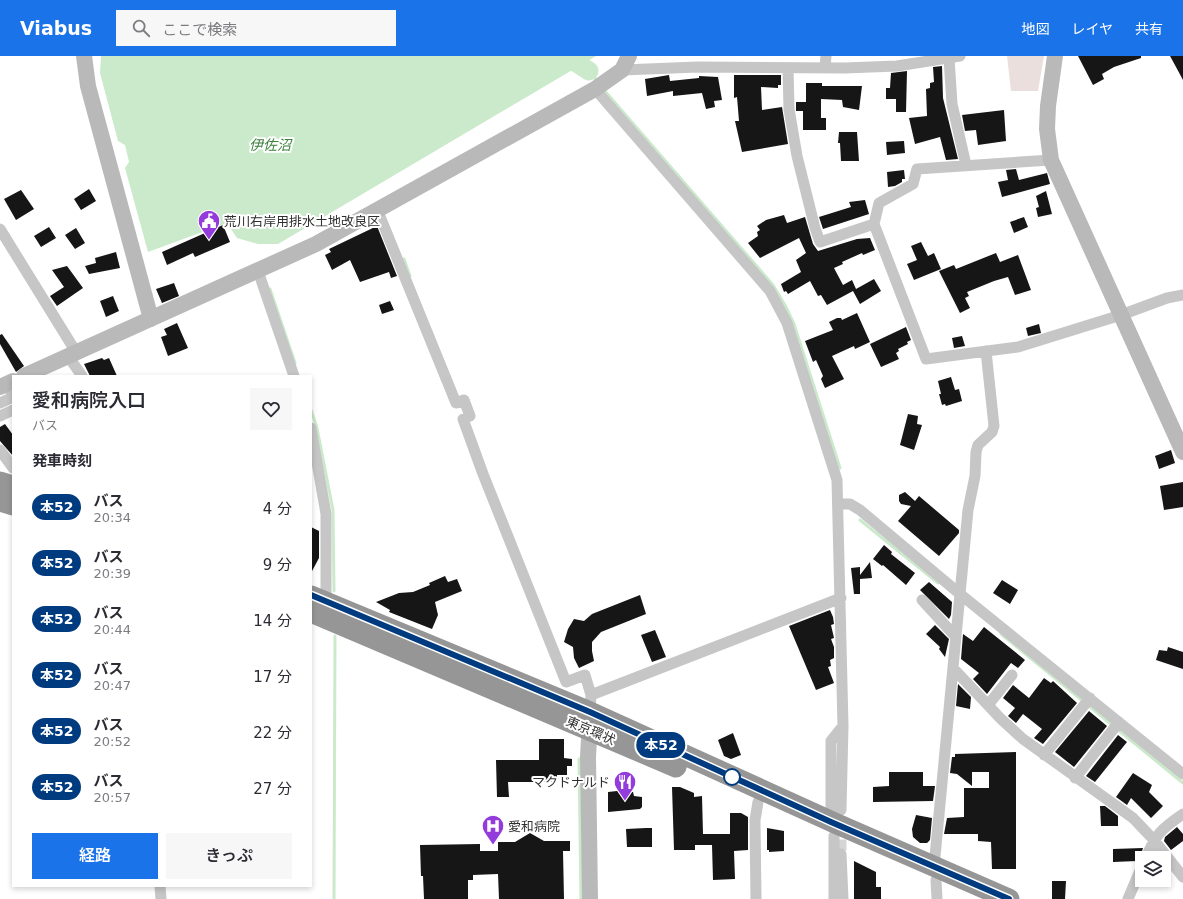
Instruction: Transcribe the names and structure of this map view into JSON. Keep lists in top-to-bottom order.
{
  "streets": {
    "highway": ["東京環状"]
  },
  "water": ["伊佐沼"],
  "places": {
    "public building": ["荒川右岸用排水土地改良区"],
    "restaurant": ["マクドナルド"],
    "hospital": ["愛和病院"]
  },
  "lines": ["bus line 本52"],
  "page": {
    "header": "Viabus",
    "search": "ここで検索",
    "nav": ["地図", "レイヤ", "共有"],
    "on_map": "本52",
    "heading": [
      ["愛和病院入口", "バス"],
      "発車時刻"
    ],
    "list": [
      {
        "mark": "本52",
        "name": "バス",
        "note": "20:34",
        "value": "4 分"
      },
      {
        "mark": "本52",
        "name": "バス",
        "note": "20:39",
        "value": "9 分"
      },
      {
        "mark": "本52",
        "name": "バス",
        "note": "20:44",
        "value": "14 分"
      },
      {
        "mark": "本52",
        "name": "バス",
        "note": "20:47",
        "value": "17 分"
      },
      {
        "mark": "本52",
        "name": "バス",
        "note": "20:52",
        "value": "22 分"
      },
      {
        "mark": "本52",
        "name": "バス",
        "note": "20:57",
        "value": "27 分"
      }
    ],
    "buttons": ["経路", "きっぷ"]
  }
}
